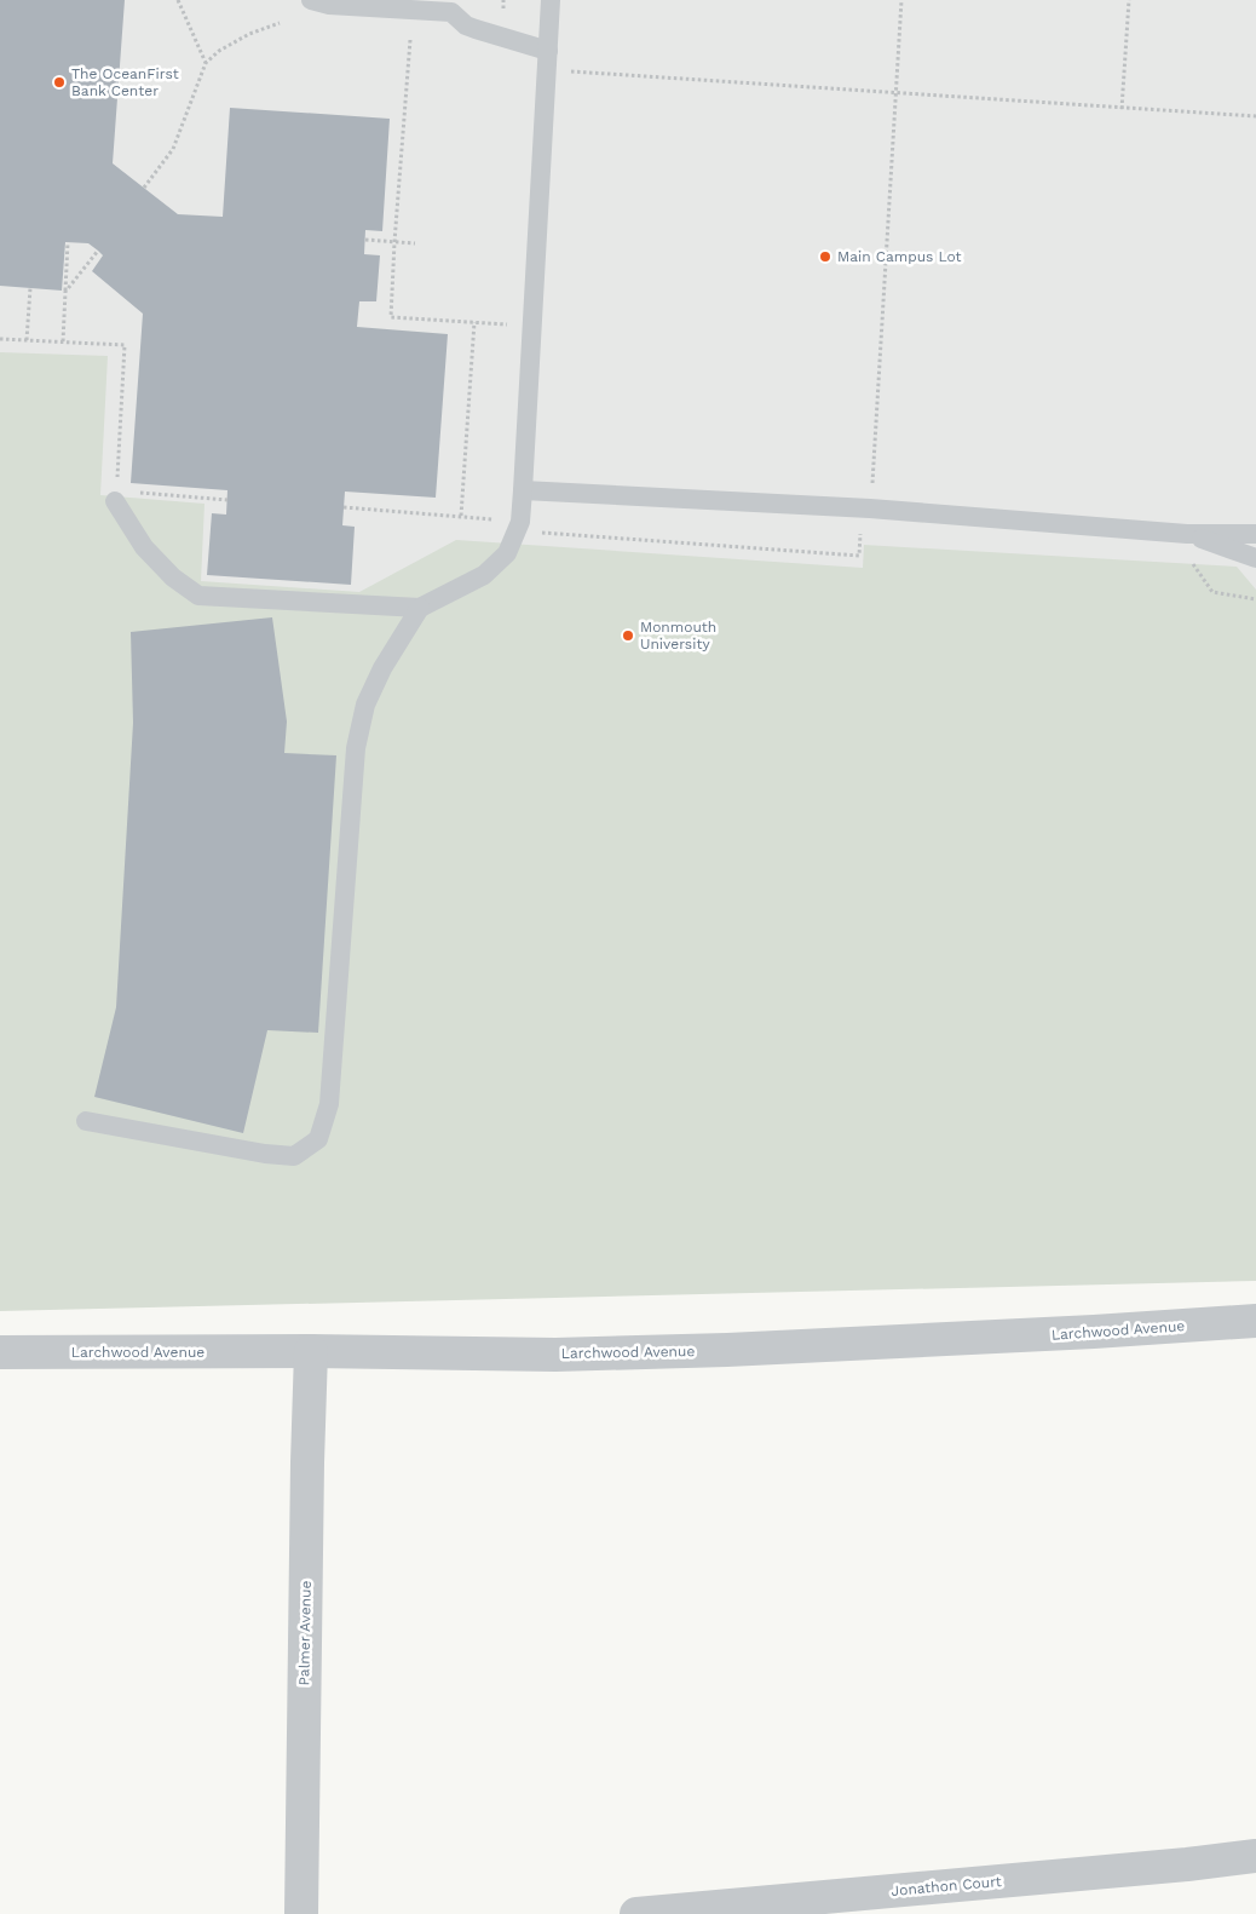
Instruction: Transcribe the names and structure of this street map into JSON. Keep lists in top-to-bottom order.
{
  "streets": {
    "street": ["Larchwood Avenue", "Palmer Avenue", "Jonathon Court"]
  },
  "crossings": [
    ["Larchwood Avenue", "Palmer Avenue"]
  ],
  "places": ["The OceanFirst Bank Center", "Main Campus Lot", "Monmouth University"]
}
